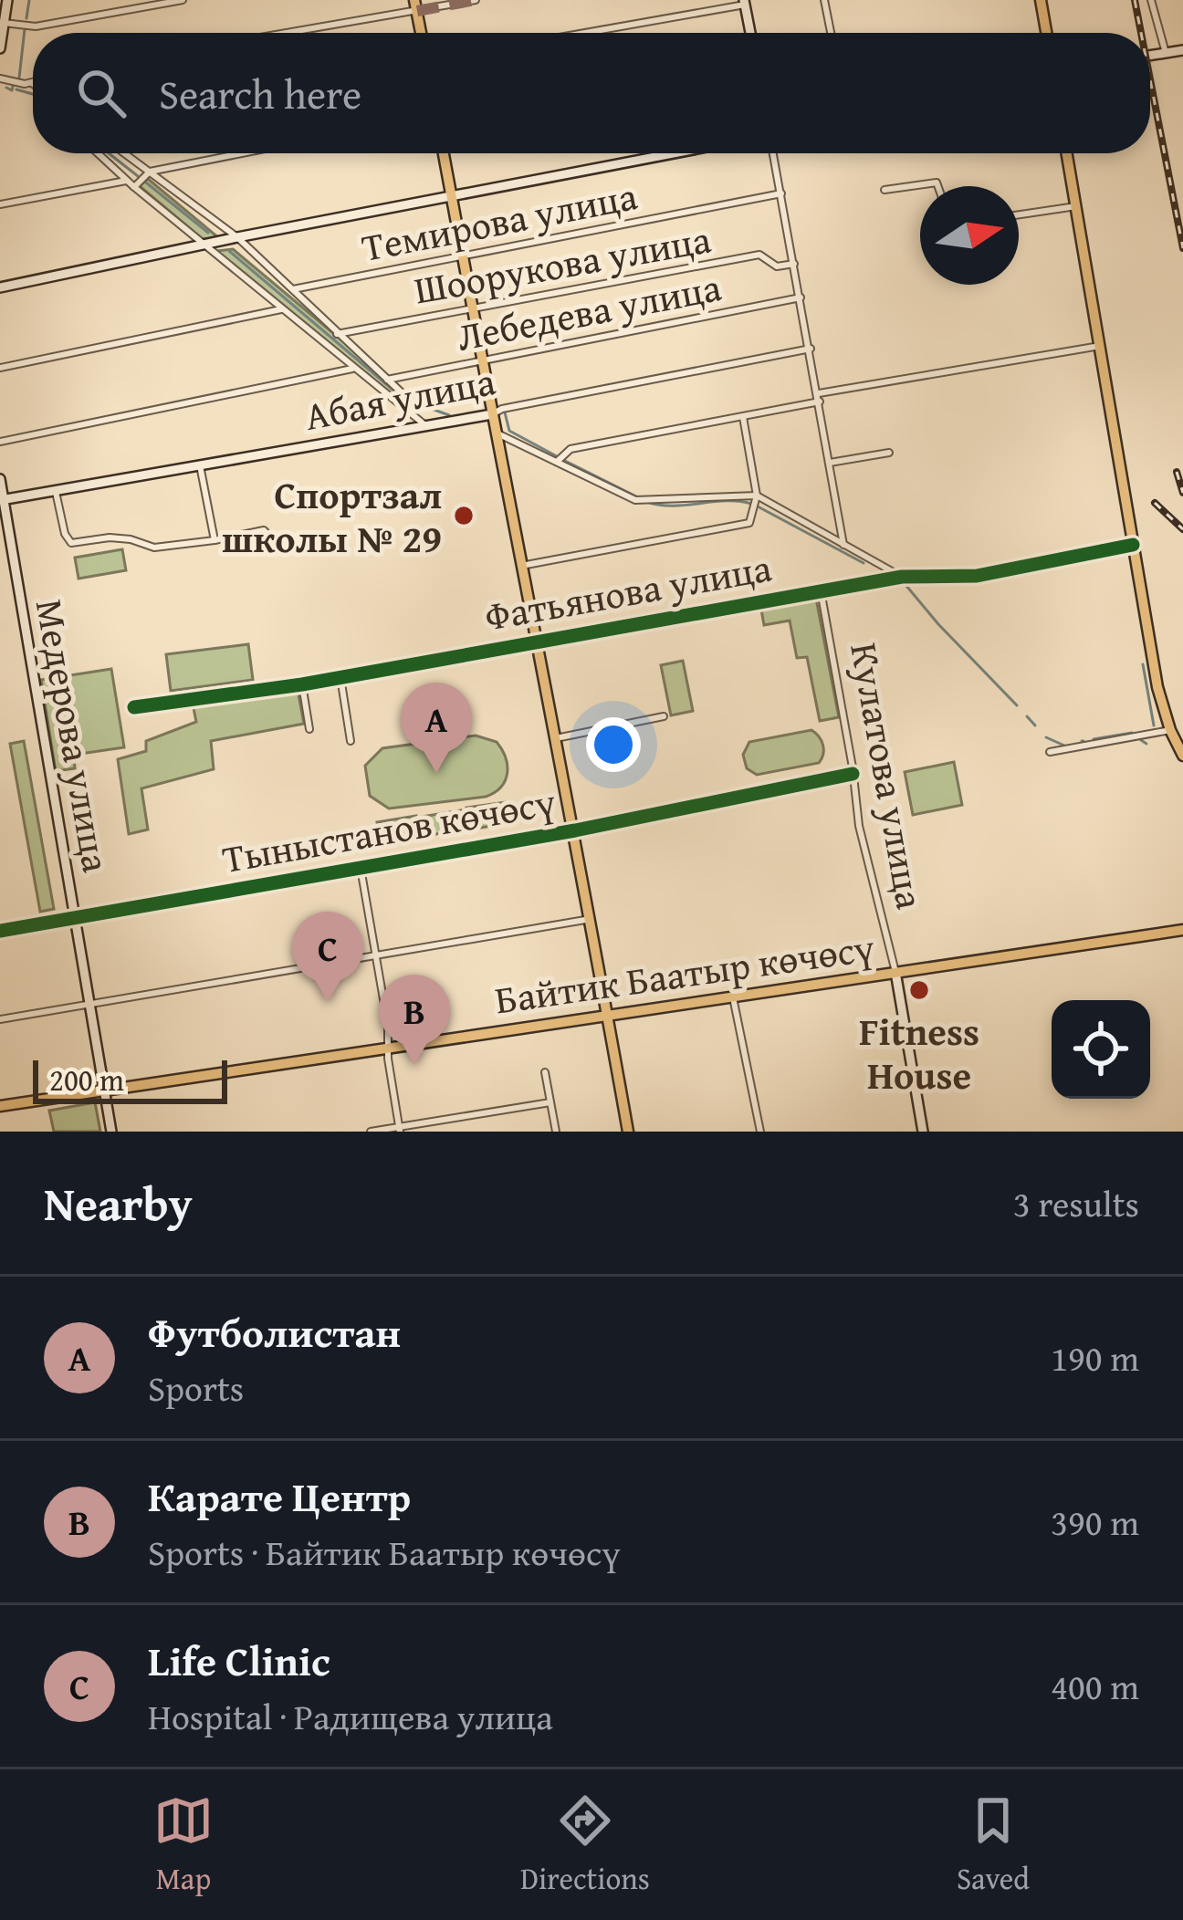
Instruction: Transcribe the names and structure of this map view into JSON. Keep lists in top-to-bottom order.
{
  "streets": {
    "main road": ["Байтик Баатыр көчөсү"],
    "street": [
      "Темирова улица",
      "Шоорукова улица",
      "Лебедева улица",
      "Абая улица",
      "Фатьянова улица",
      "Медерова улица",
      "Кулатова улица",
      "Тыныстанов көчөсү"
    ]
  },
  "crossings": [
    ["Абая улица", "Медерова улица"],
    ["Фатьянова улица", "Кулатова улица"],
    ["Медерова улица", "Тыныстанов көчөсү"],
    ["Медерова улица", "Байтик Баатыр көчөсү"],
    ["Кулатова улица", "Тыныстанов көчөсү"],
    ["Кулатова улица", "Байтик Баатыр көчөсү"]
  ],
  "places": ["Спортзал школы № 29", "Fitness House"],
  "scale_bar": "200 m",
  "north": "right",
  "page": {
    "search": "Search here",
    "pins": ["A", "C", "B"],
    "scale": "200 m",
    "heading": ["Nearby", "3 results"],
    "list": [
      {
        "mark": "A",
        "name": "Футболистан",
        "note": "Sports",
        "value": "190 m"
      },
      {
        "mark": "B",
        "name": "Карате Центр",
        "note": "Sports · Байтик Баатыр көчөсү",
        "value": "390 m"
      },
      {
        "mark": "C",
        "name": "Life Clinic",
        "note": "Hospital · Радищева улица",
        "value": "400 m"
      }
    ],
    "nav": ["Map", "Directions", "Saved"]
  }
}
